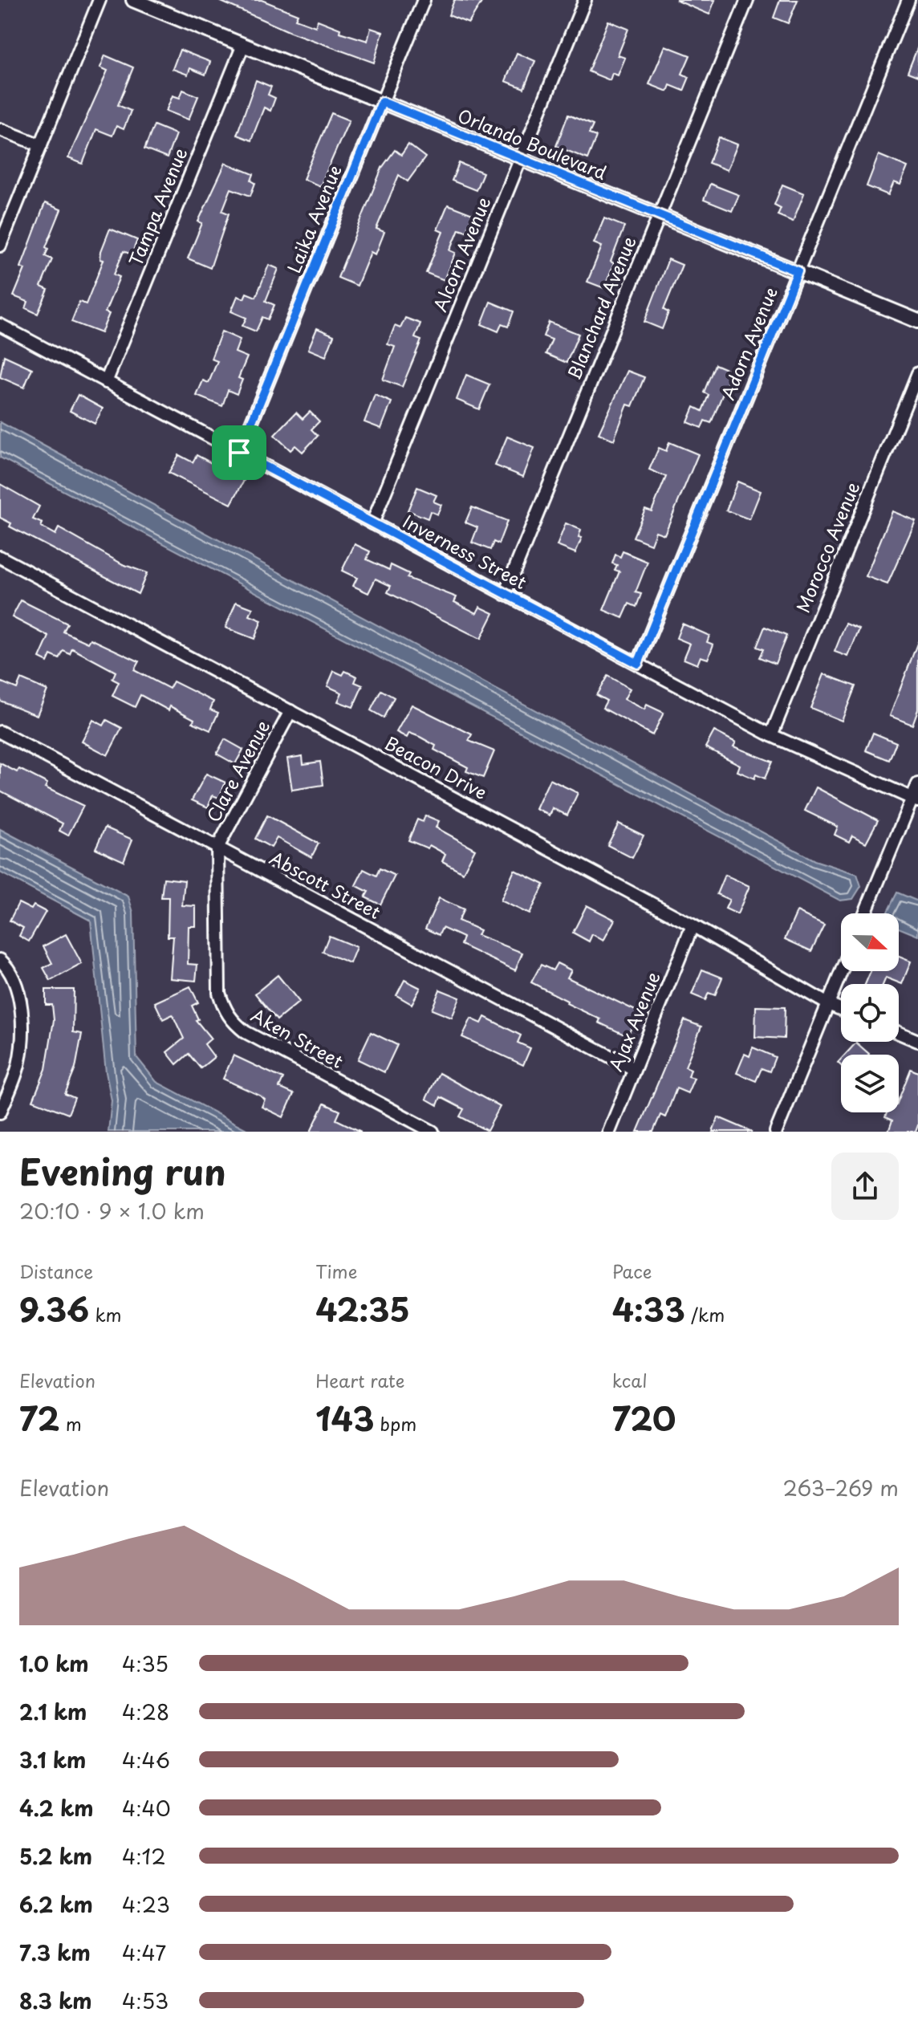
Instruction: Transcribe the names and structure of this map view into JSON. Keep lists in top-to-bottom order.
{
  "streets": {
    "street": [
      "Orlando Boulevard",
      "Tampa Avenue",
      "Laika Avenue",
      "Alcorn Avenue",
      "Blanchard Avenue",
      "Adorn Avenue",
      "Morocco Avenue",
      "Inverness Street",
      "Beacon Drive",
      "Clare Avenue",
      "Abscott Street",
      "Ajax Avenue",
      "Aken Street"
    ]
  },
  "crossings": [
    ["Orlando Boulevard", "Tampa Avenue"],
    ["Orlando Boulevard", "Laika Avenue"],
    ["Orlando Boulevard", "Alcorn Avenue"],
    ["Orlando Boulevard", "Blanchard Avenue"],
    ["Orlando Boulevard", "Adorn Avenue"],
    ["Tampa Avenue", "Inverness Street"],
    ["Laika Avenue", "Inverness Street"],
    ["Alcorn Avenue", "Inverness Street"],
    ["Blanchard Avenue", "Inverness Street"],
    ["Adorn Avenue", "Inverness Street"],
    ["Morocco Avenue", "Inverness Street"],
    ["Beacon Drive", "Clare Avenue"],
    ["Beacon Drive", "Ajax Avenue"],
    ["Clare Avenue", "Abscott Street"],
    ["Clare Avenue", "Aken Street"],
    ["Abscott Street", "Ajax Avenue"],
    ["Abscott Street", "Aken Street"]
  ],
  "north": "right",
  "page": {
    "heading": ["Evening run", "20:10 · 9 × 1.0 km"],
    "stats": [
      ["Distance", "9.36 km"],
      ["Time", "42:35"],
      ["Pace", "4:33 /km"],
      ["Elevation", "72 m"],
      ["Heart rate", "143 bpm"],
      ["kcal", "720"]
    ],
    "chart": ["Elevation", "263–269 m"],
    "list": [
      {
        "name": "1.0 km",
        "note": "4:35"
      },
      {
        "name": "2.1 km",
        "note": "4:28"
      },
      {
        "name": "3.1 km",
        "note": "4:46"
      },
      {
        "name": "4.2 km",
        "note": "4:40"
      },
      {
        "name": "5.2 km",
        "note": "4:12"
      },
      {
        "name": "6.2 km",
        "note": "4:23"
      },
      {
        "name": "7.3 km",
        "note": "4:47"
      },
      {
        "name": "8.3 km",
        "note": "4:53"
      }
    ]
  }
}
